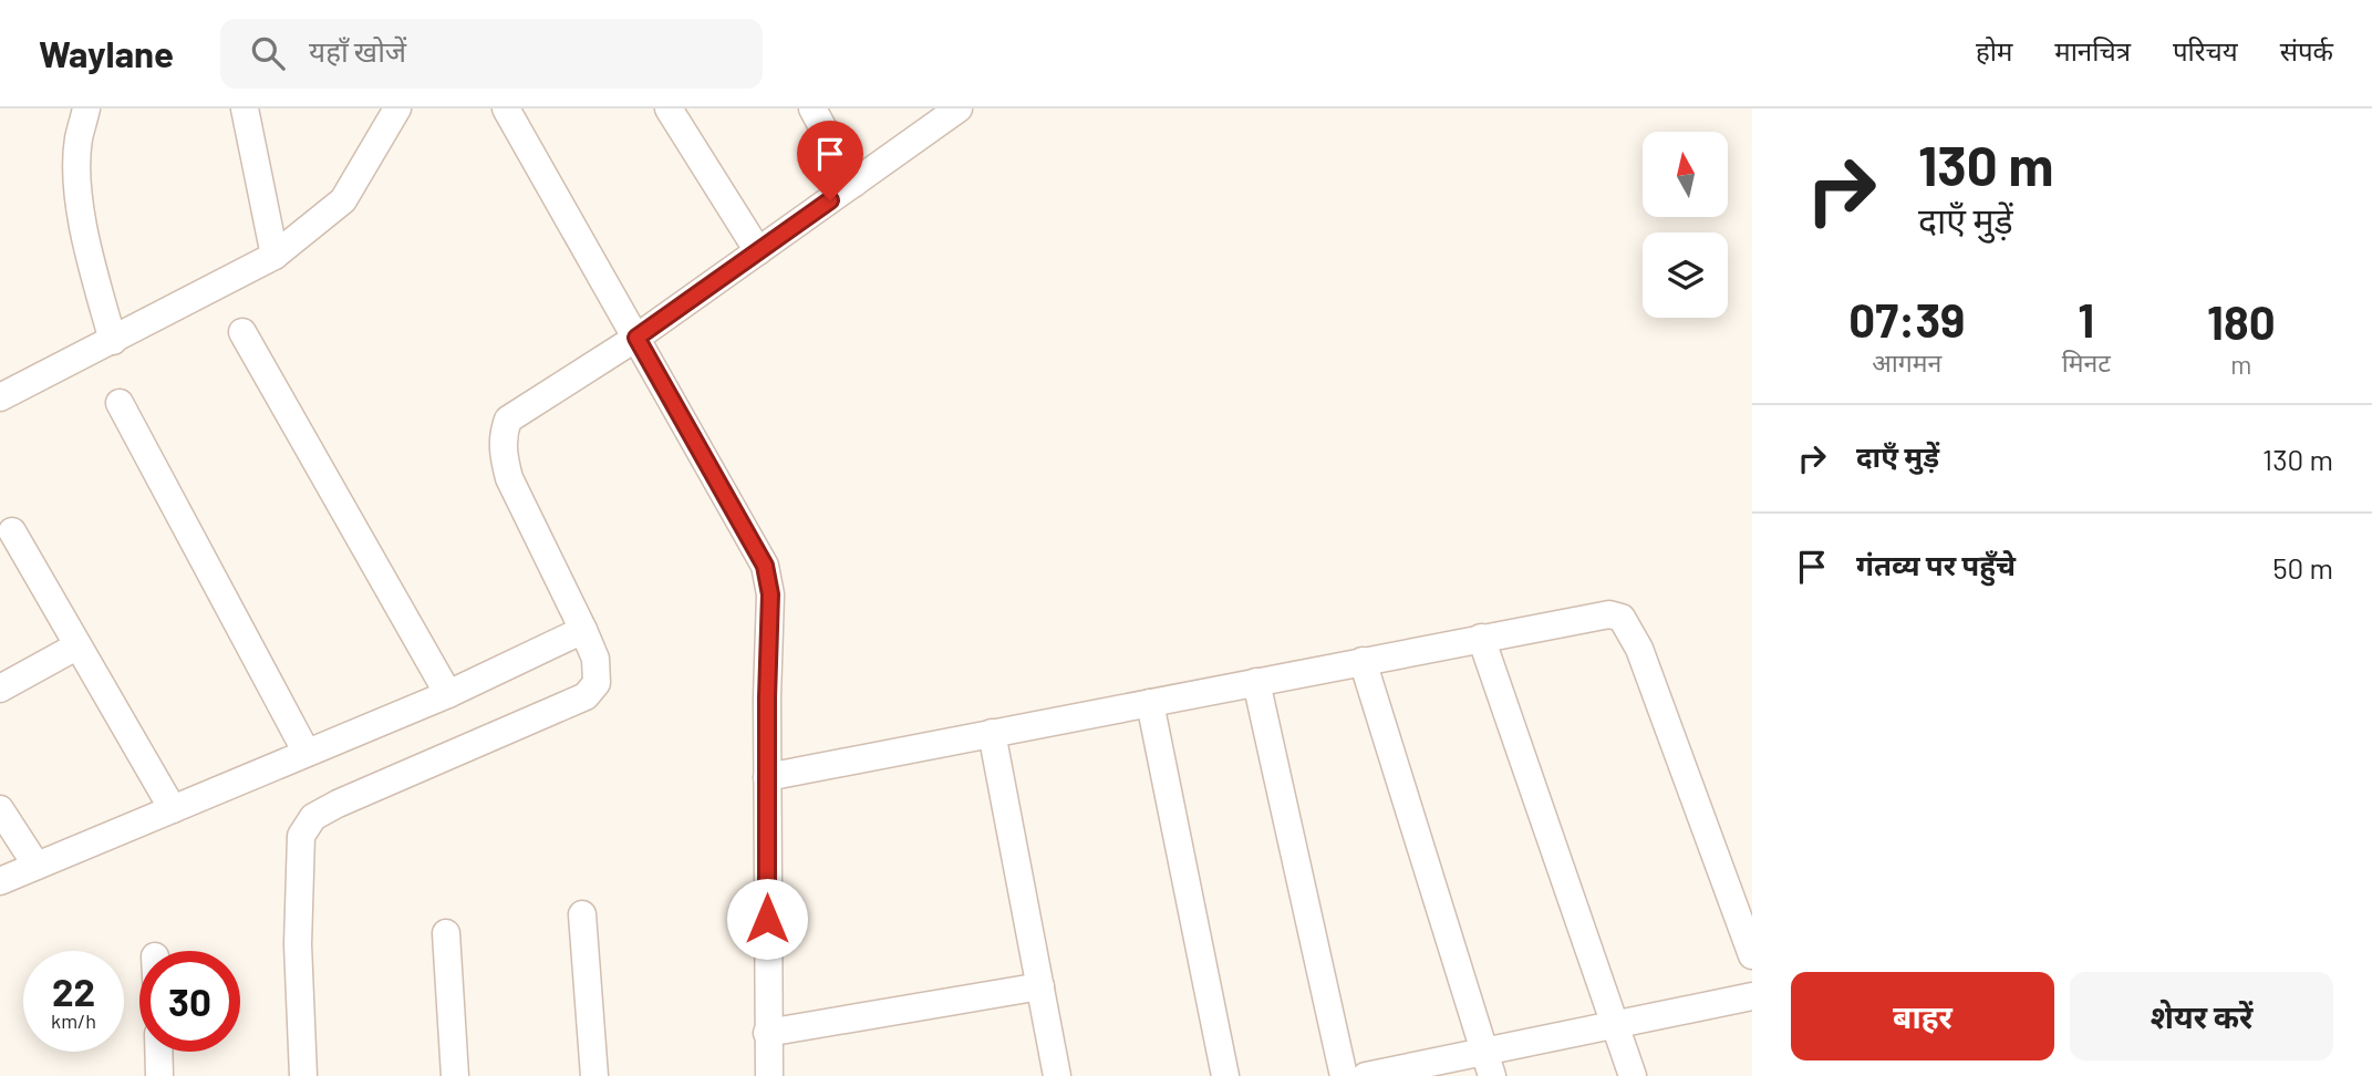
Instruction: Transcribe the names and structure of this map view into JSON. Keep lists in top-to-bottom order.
{
  "north": "top",
  "page": {
    "header": "Waylane",
    "search": "यहाँ खोजें",
    "nav": [
      "होम",
      "मानचित्र",
      "परिचय",
      "संपर्क"
    ],
    "turn": ["130 m", "दाएँ मुड़ें"],
    "eta": [
      "07:39",
      "आगमन",
      "1",
      "मिनट",
      "180",
      "m"
    ],
    "list": [
      {
        "name": "दाएँ मुड़ें",
        "value": "130 m"
      },
      {
        "name": "गंतव्य पर पहुँचे",
        "value": "50 m"
      }
    ],
    "speed": "22 km/h",
    "limit": "30",
    "buttons": ["बाहर", "शेयर करें"]
  }
}
